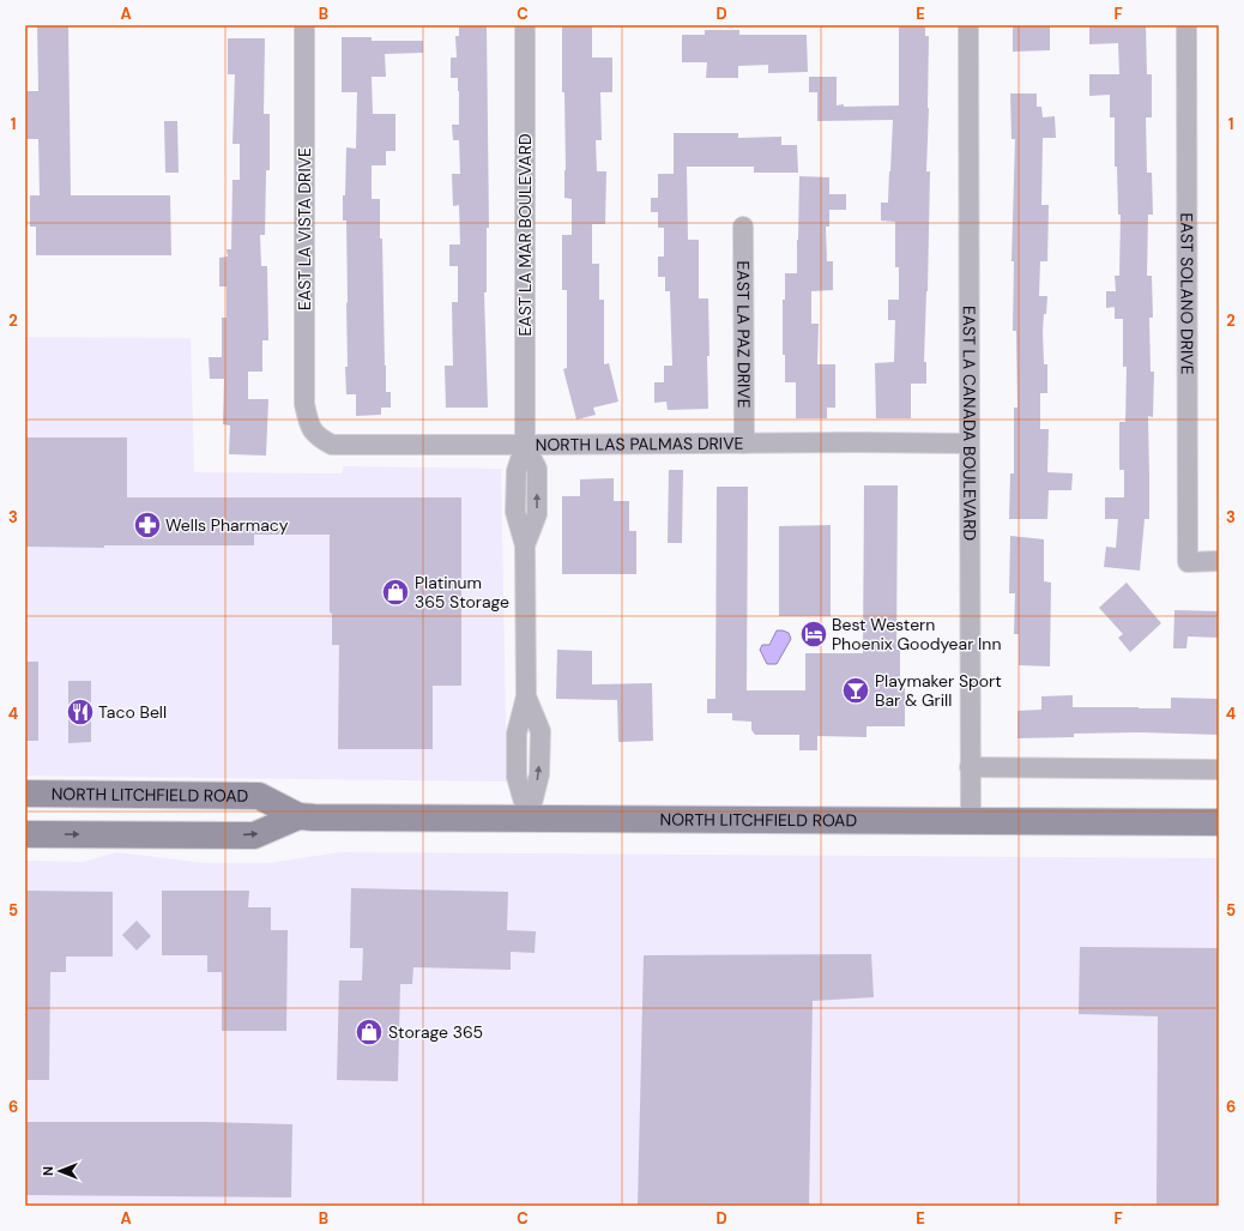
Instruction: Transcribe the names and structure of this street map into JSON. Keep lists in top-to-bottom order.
{
  "streets": {
    "main road": ["NORTH LITCHFIELD ROAD"],
    "street": [
      "EAST LA VISTA DRIVE",
      "EAST LA MAR BOULEVARD",
      "EAST SOLANO DRIVE",
      "EAST LA PAZ DRIVE",
      "EAST LA CANADA BOULEVARD",
      "NORTH LAS PALMAS DRIVE"
    ]
  },
  "crossings": [
    ["EAST LA VISTA DRIVE", "NORTH LAS PALMAS DRIVE"],
    ["EAST LA MAR BOULEVARD", "NORTH LAS PALMAS DRIVE"],
    ["EAST LA MAR BOULEVARD", "NORTH LITCHFIELD ROAD"],
    ["EAST LA PAZ DRIVE", "NORTH LAS PALMAS DRIVE"],
    ["EAST LA CANADA BOULEVARD", "NORTH LAS PALMAS DRIVE"],
    ["EAST LA CANADA BOULEVARD", "NORTH LITCHFIELD ROAD"]
  ],
  "places": {
    "pharmacy": ["Wells Pharmacy"],
    "shop": ["Platinum 365 Storage", "Storage 365"],
    "hotel": ["Best Western Phoenix Goodyear Inn"],
    "bar": ["Playmaker Sport Bar & Grill"],
    "restaurant": ["Taco Bell"]
  },
  "north": "left",
  "grid": {
    "columns": [
      "A",
      "B",
      "C",
      "D",
      "E",
      "F"
    ],
    "rows": [
      "1",
      "2",
      "3",
      "4",
      "5",
      "6"
    ]
  }
}
